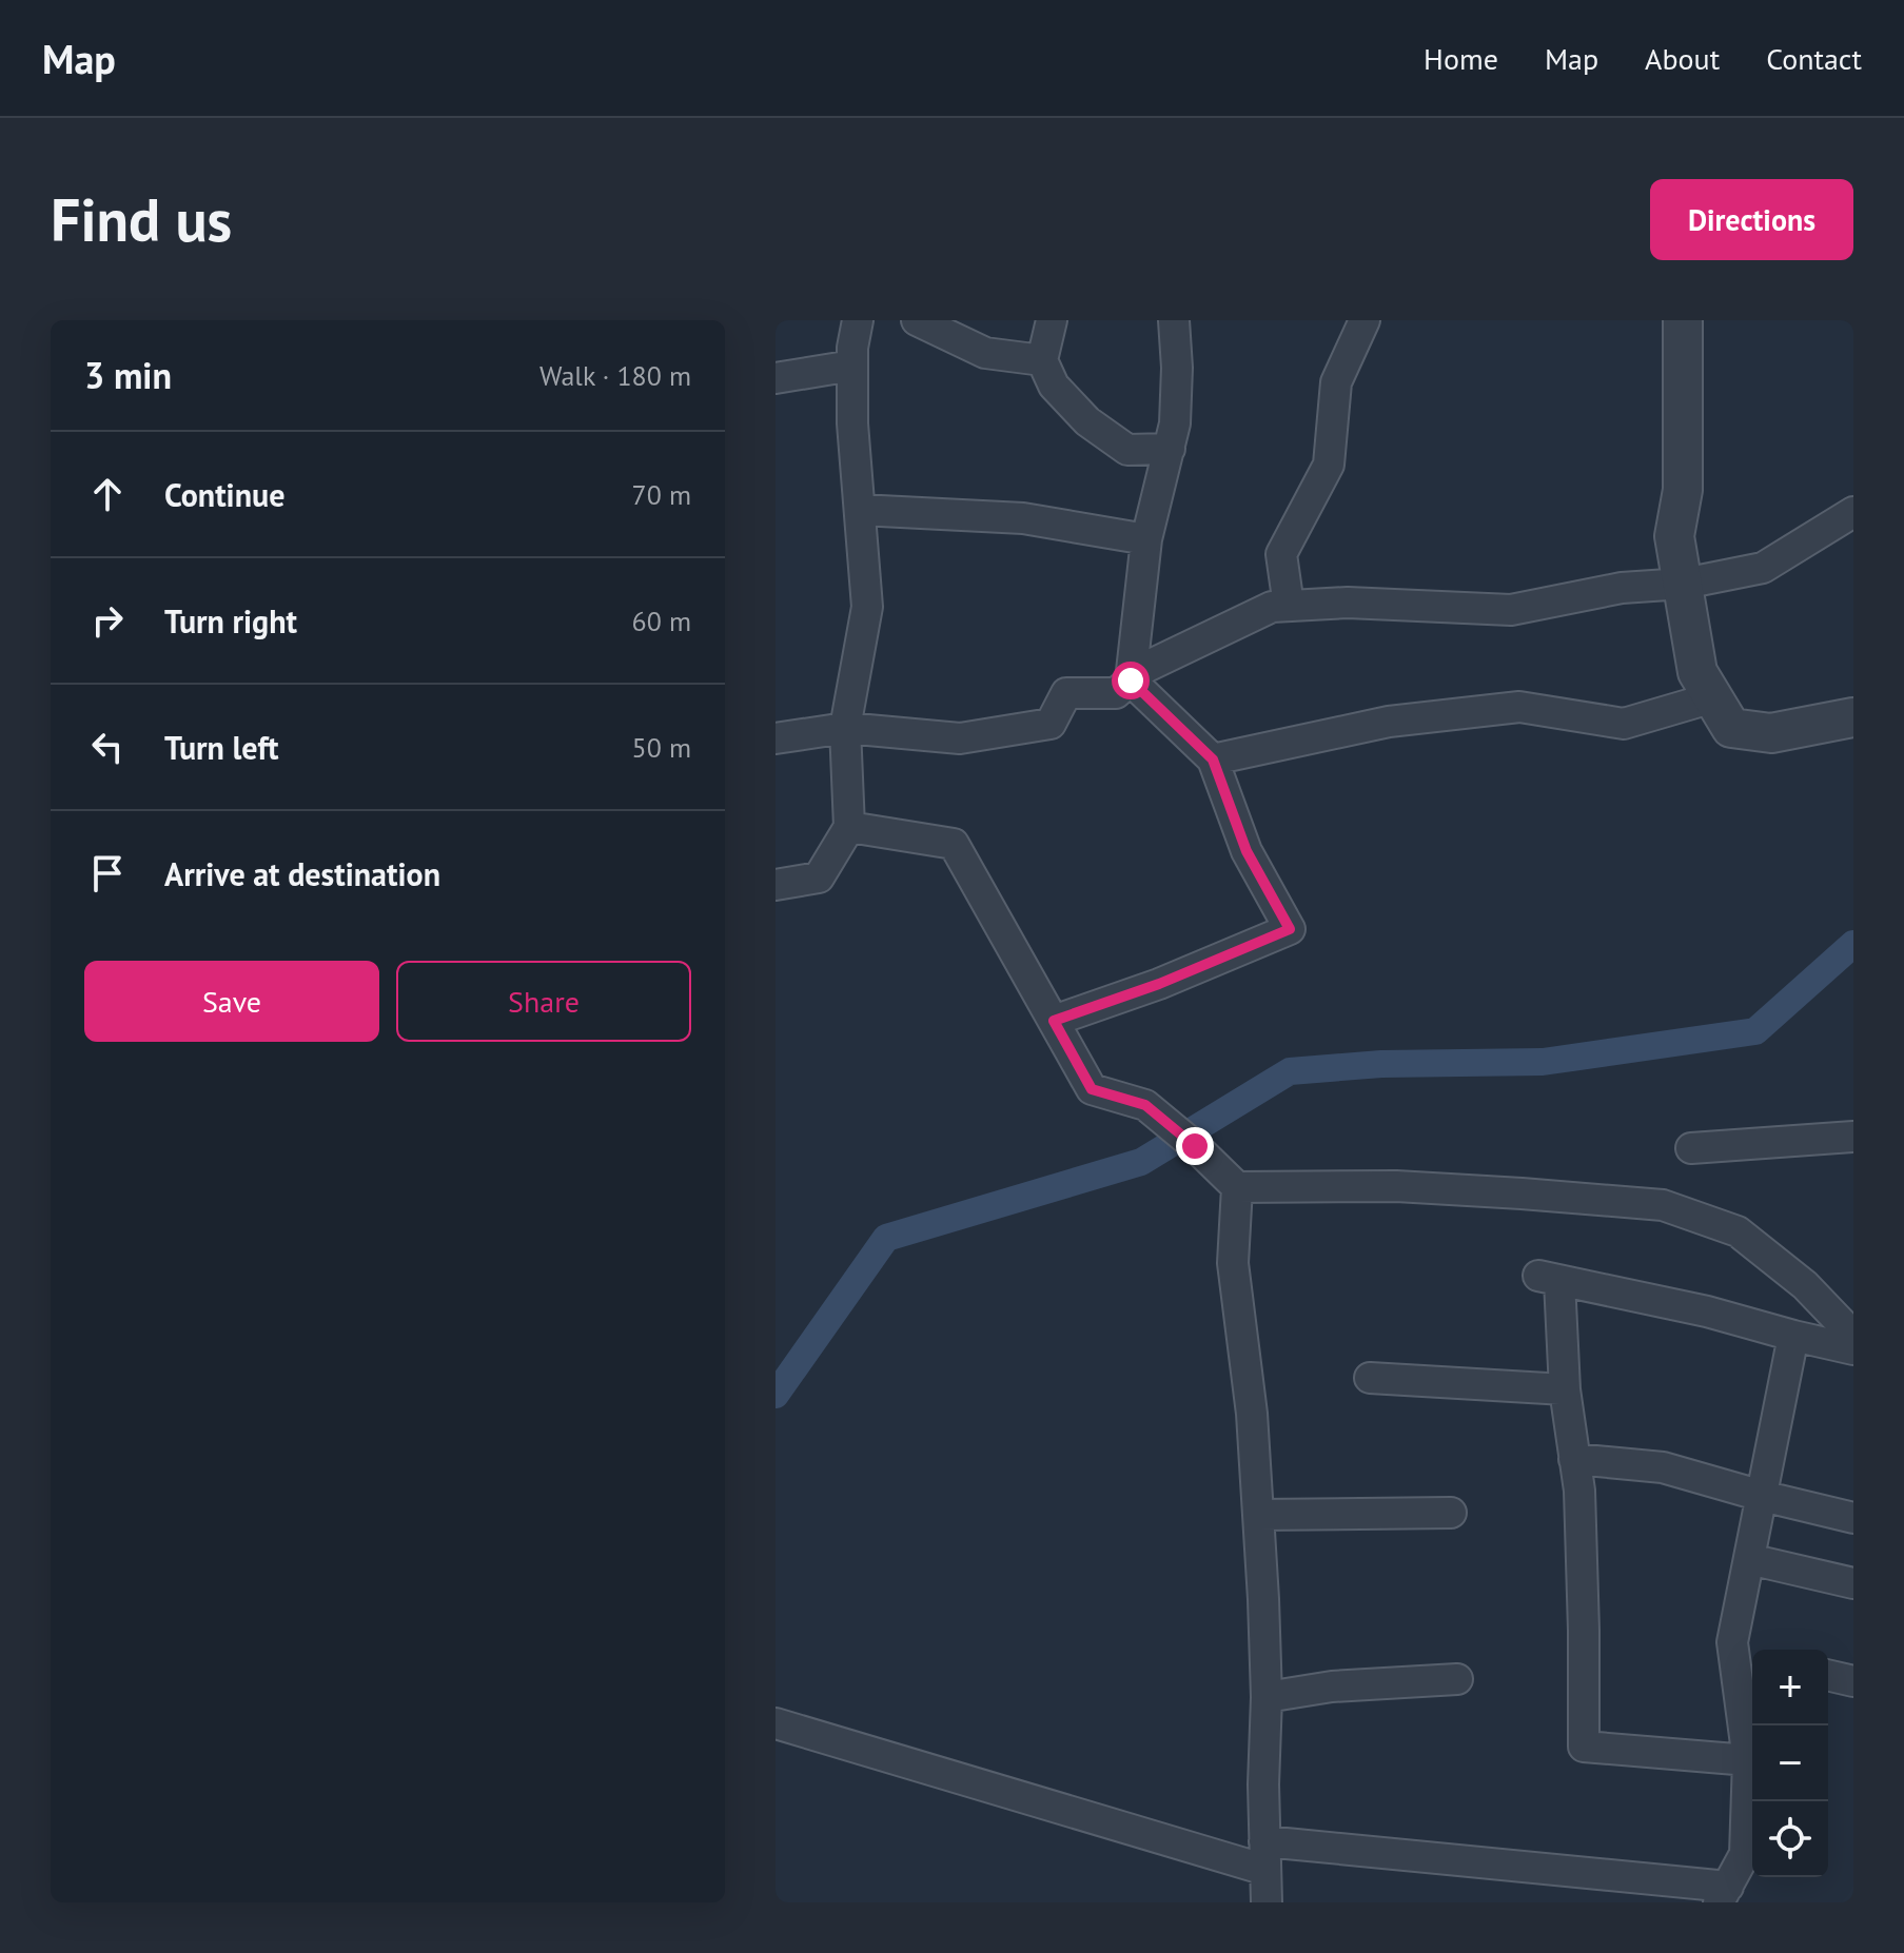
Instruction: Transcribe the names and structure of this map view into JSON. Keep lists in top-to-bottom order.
{
  "page": {
    "header": "Map",
    "nav": [
      "Home",
      "Map",
      "About",
      "Contact"
    ],
    "buttons": [
      "Directions",
      ["Save", "Share"]
    ],
    "title": "Find us",
    "heading": ["3 min", "Walk · 180 m"],
    "list": [
      ["Continue", "70 m"],
      ["Turn right", "60 m"],
      ["Turn left", "50 m"],
      "Arrive at destination"
    ],
    "map_buttons": ["+", "−"]
  }
}
